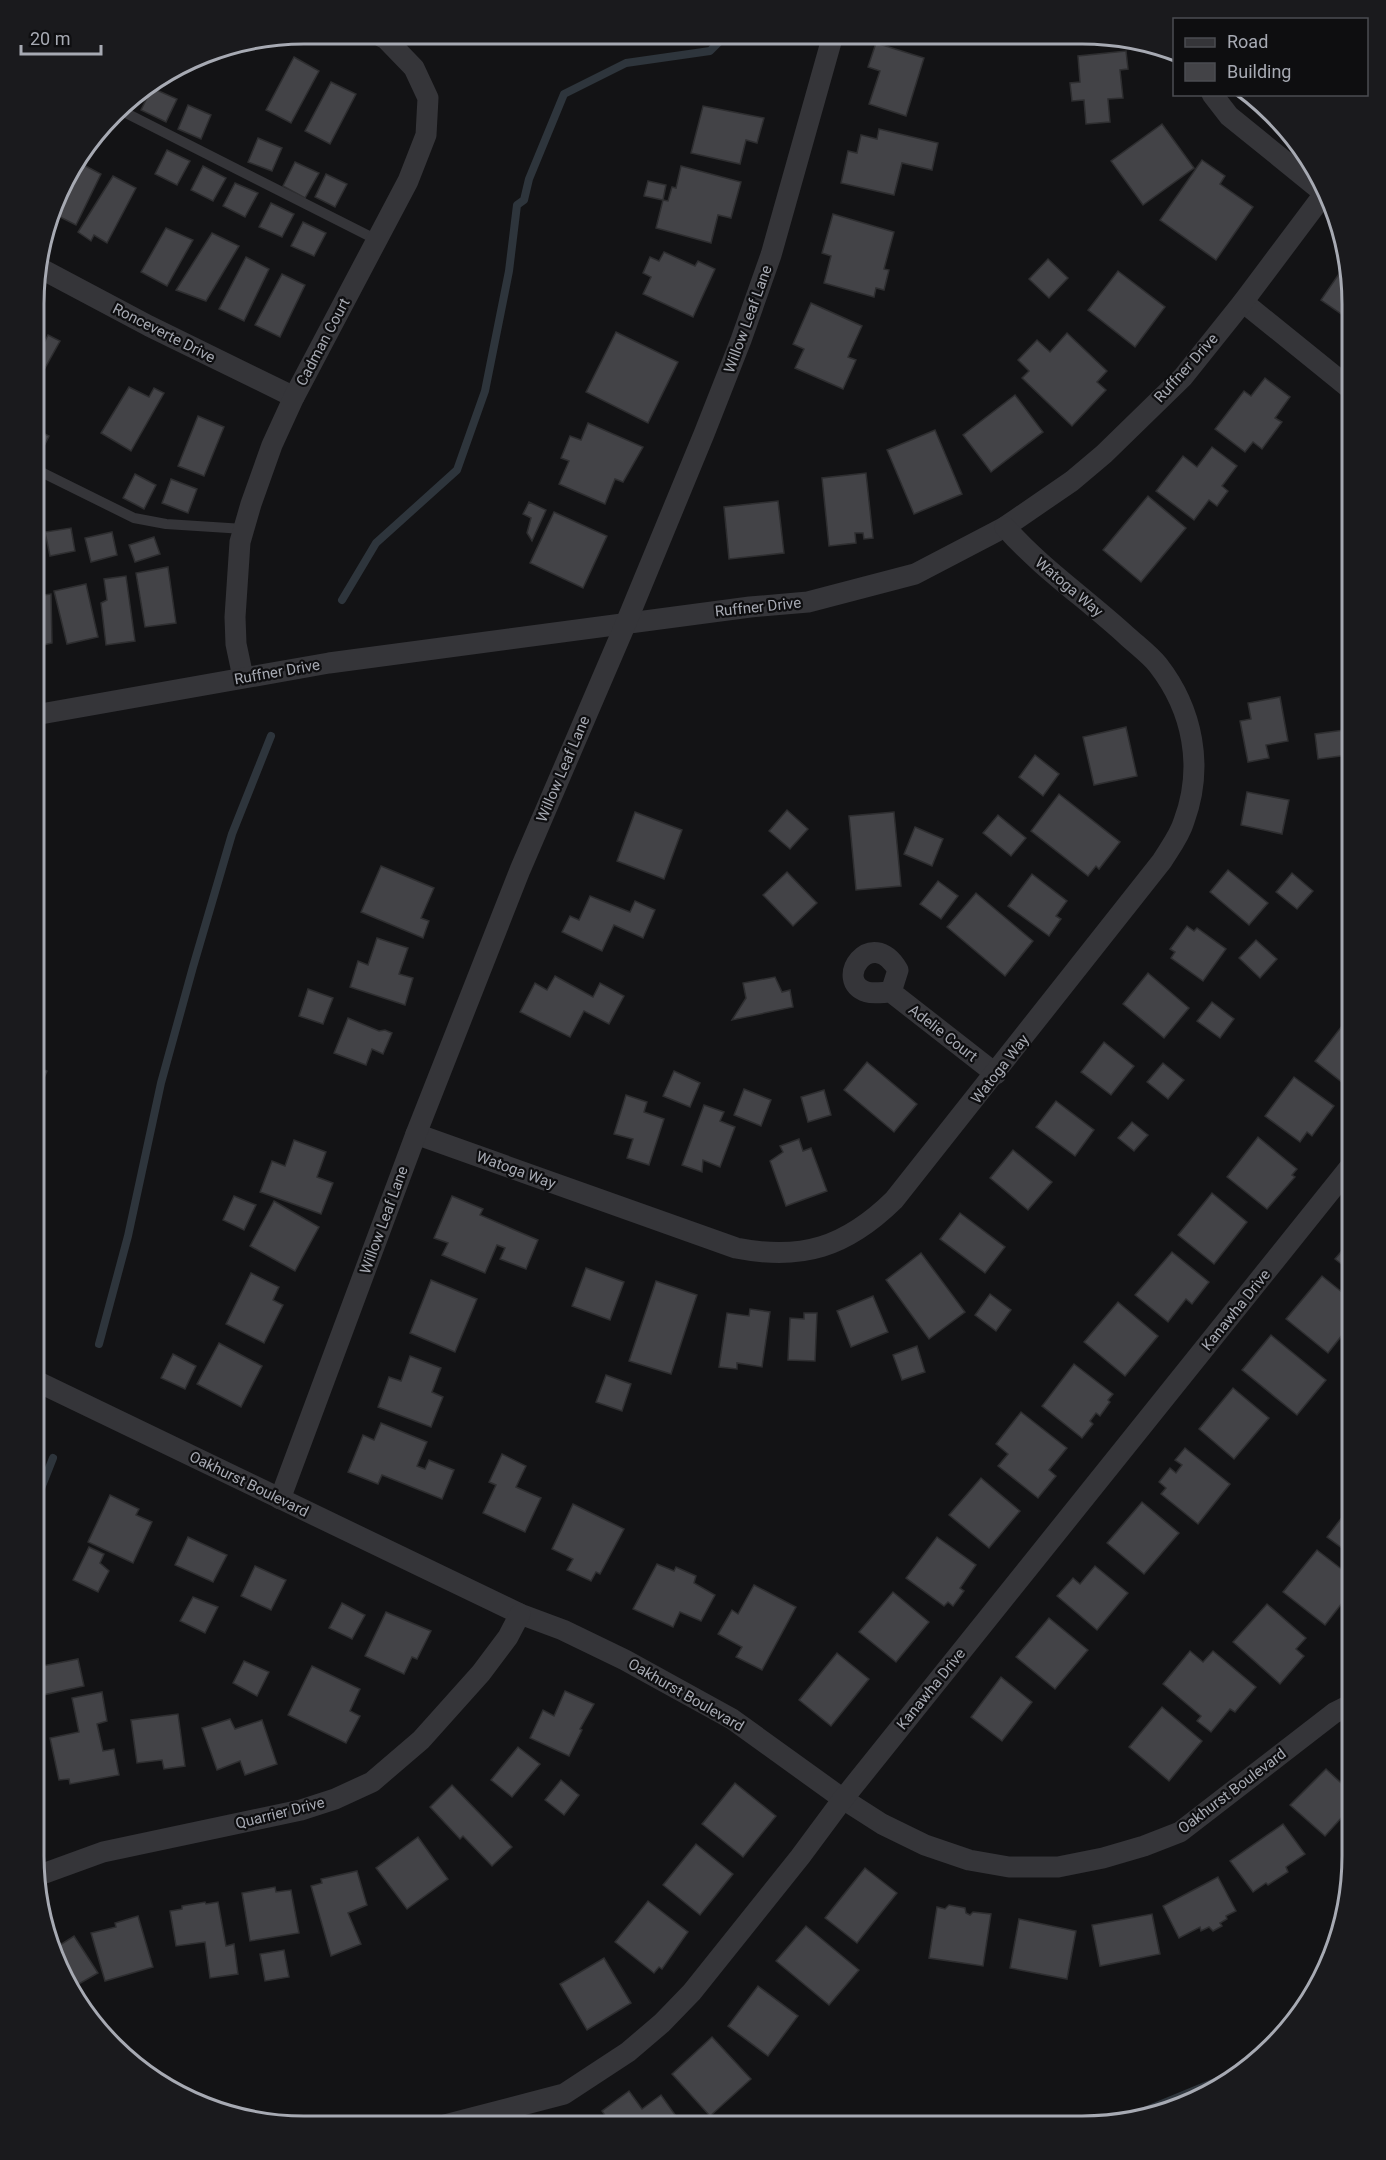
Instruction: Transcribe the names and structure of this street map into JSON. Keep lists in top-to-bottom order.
{
  "streets": {
    "street": [
      "Willow Leaf Lane",
      "Ronceverte Drive",
      "Cadman Court",
      "Ruffner Drive",
      "Watoga Way",
      "Adelie Court",
      "Kanawha Drive",
      "Oakhurst Boulevard",
      "Quarrier Drive"
    ]
  },
  "crossings": [
    ["Willow Leaf Lane", "Ruffner Drive"],
    ["Willow Leaf Lane", "Watoga Way"],
    ["Willow Leaf Lane", "Oakhurst Boulevard"],
    ["Ronceverte Drive", "Cadman Court"],
    ["Cadman Court", "Ruffner Drive"],
    ["Ruffner Drive", "Watoga Way"],
    ["Watoga Way", "Adelie Court"],
    ["Kanawha Drive", "Oakhurst Boulevard"],
    ["Oakhurst Boulevard", "Quarrier Drive"]
  ],
  "legend": ["Road", "Building"],
  "scale_bar": "20 m"
}
